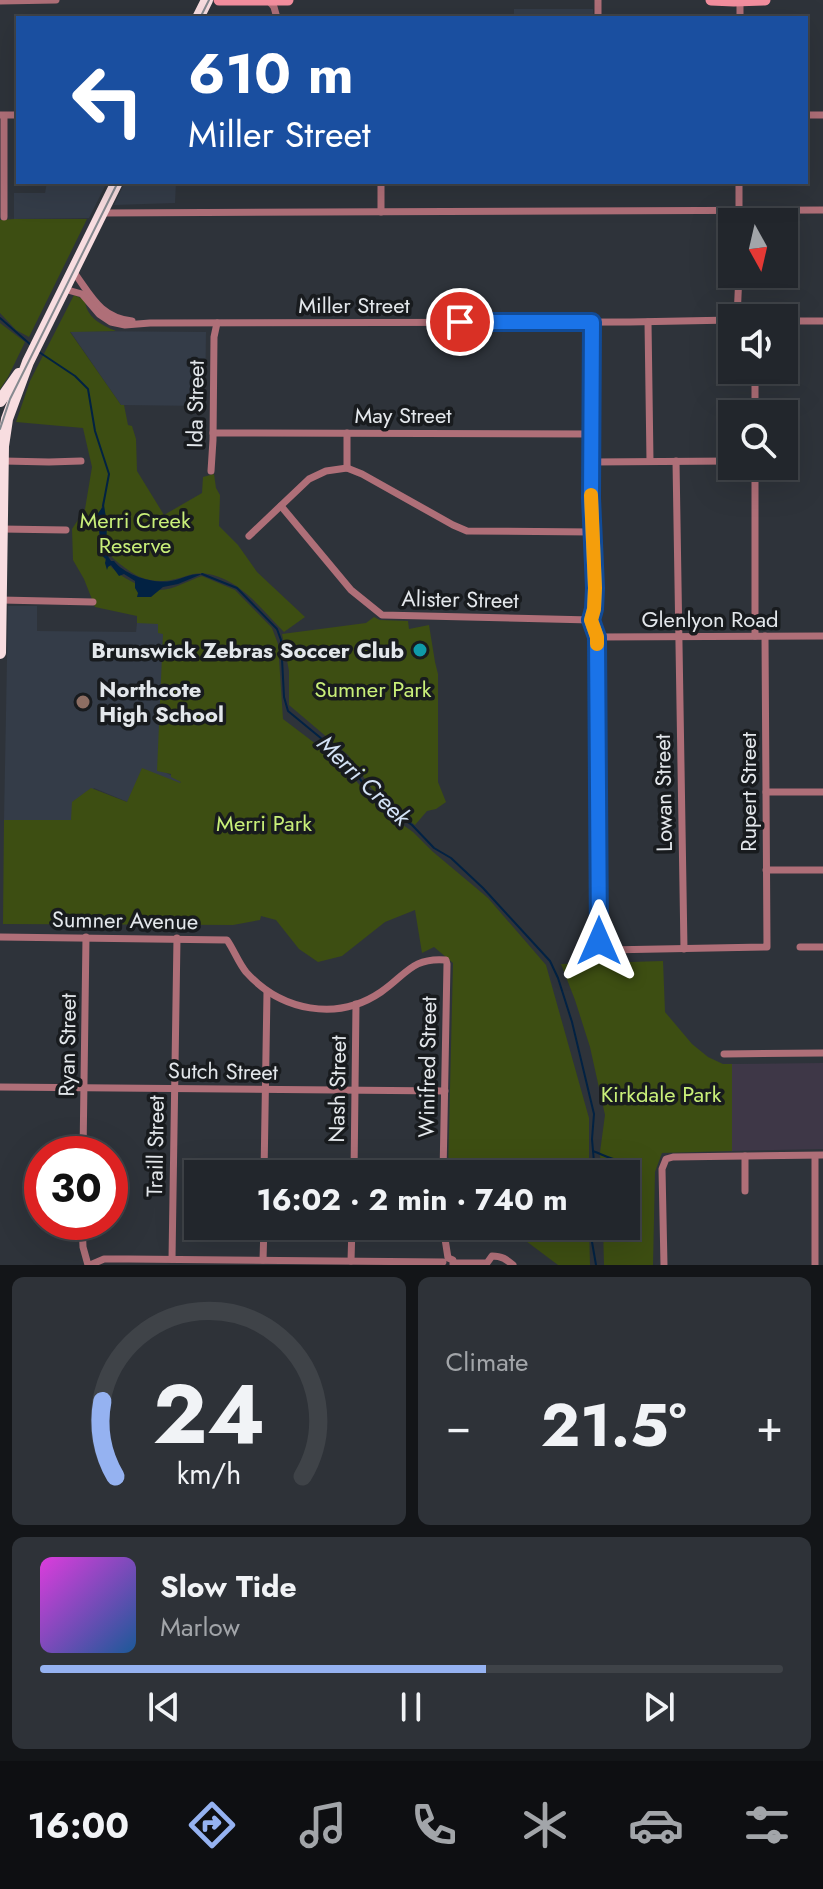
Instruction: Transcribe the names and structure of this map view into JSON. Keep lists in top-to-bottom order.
{
  "streets": {
    "street": [
      "Miller Street",
      "Ida Street",
      "May Street",
      "Alister Street",
      "Glenlyon Road",
      "Rupert Street",
      "Lowan Street",
      "Sumner Avenue",
      "Ryan Street",
      "Winifred Street",
      "Sutch Street",
      "Nash Street",
      "Traill Street"
    ]
  },
  "crossings": [
    ["Miller Street", "Ida Street"],
    ["Ida Street", "May Street"],
    ["Glenlyon Road", "Rupert Street"],
    ["Glenlyon Road", "Lowan Street"],
    ["Rupert Street", "Lowan Street"],
    ["Sumner Avenue", "Ryan Street"],
    ["Sumner Avenue", "Winifred Street"],
    ["Sumner Avenue", "Nash Street"],
    ["Sumner Avenue", "Traill Street"],
    ["Ryan Street", "Sutch Street"],
    ["Winifred Street", "Sutch Street"],
    ["Sutch Street", "Nash Street"],
    ["Sutch Street", "Traill Street"]
  ],
  "water": ["Merri Creek"],
  "parks": [
    "Merri Creek Reserve",
    "Sumner Park",
    "Merri Park",
    "Kirkdale Park"
  ],
  "places": ["Brunswick Zebras Soccer Club", "Northcote High School"],
  "north": "bottom",
  "page": {
    "turn": ["610 m", "Miller Street"],
    "limit": "30",
    "trip": "16:02 · 2 min · 740 m",
    "tile": "Climate",
    "heat": ["−", "21.5°", "+"],
    "song": ["Slow Tide", "Marlow"],
    "tabs": "16:00",
    "gauge": ["24", "km/h"]
  }
}
